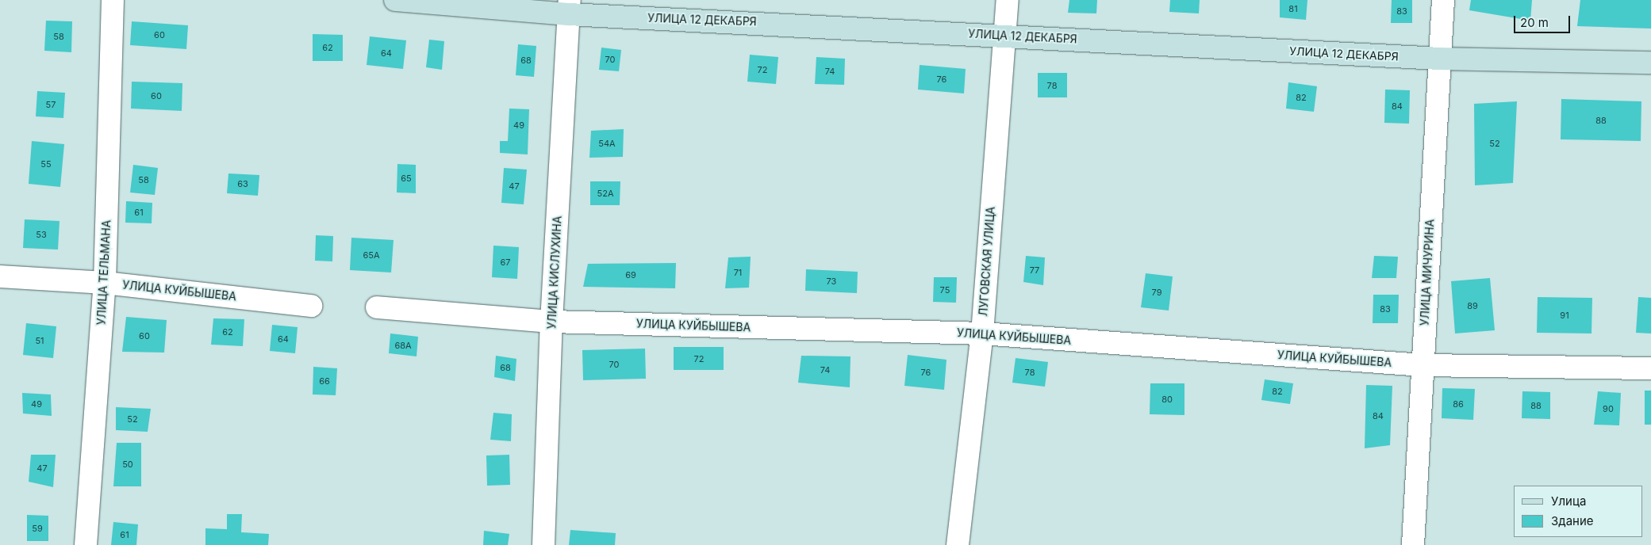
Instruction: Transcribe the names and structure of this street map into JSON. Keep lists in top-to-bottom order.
{
  "streets": {
    "street": [
      "УЛИЦА 12 ДЕКАБРЯ",
      "ЛУГОВСКАЯ УЛИЦА",
      "УЛИЦА ТЕЛЬМАНА",
      "УЛИЦА КИСЛУХИНА",
      "УЛИЦА МИЧУРИНА",
      "УЛИЦА КУЙБЫШЕВА"
    ]
  },
  "crossings": [
    ["УЛИЦА 12 ДЕКАБРЯ", "ЛУГОВСКАЯ УЛИЦА"],
    ["УЛИЦА 12 ДЕКАБРЯ", "УЛИЦА КИСЛУХИНА"],
    ["УЛИЦА 12 ДЕКАБРЯ", "УЛИЦА МИЧУРИНА"],
    ["ЛУГОВСКАЯ УЛИЦА", "УЛИЦА КУЙБЫШЕВА"],
    ["УЛИЦА ТЕЛЬМАНА", "УЛИЦА КУЙБЫШЕВА"],
    ["УЛИЦА КИСЛУХИНА", "УЛИЦА КУЙБЫШЕВА"],
    ["УЛИЦА МИЧУРИНА", "УЛИЦА КУЙБЫШЕВА"]
  ],
  "house_numbers": [
    "81",
    "83",
    "60",
    "58",
    "62",
    "64",
    "70",
    "68",
    "72",
    "74",
    "76",
    "78",
    "60",
    "82",
    "57",
    "84",
    "88",
    "49",
    "54А",
    "52",
    "55",
    "65",
    "58",
    "63",
    "47",
    "52А",
    "61",
    "53",
    "65А",
    "67",
    "77",
    "71",
    "69",
    "73",
    "75",
    "79",
    "89",
    "83",
    "91",
    "62",
    "60",
    "64",
    "51",
    "68А",
    "72",
    "70",
    "68",
    "74",
    "76",
    "78",
    "66",
    "82",
    "80",
    "49",
    "86",
    "88",
    "90",
    "84",
    "52",
    "50",
    "47",
    "59",
    "61"
  ],
  "legend": ["Улица", "Здание"],
  "scale_bar": "20 m"
}
